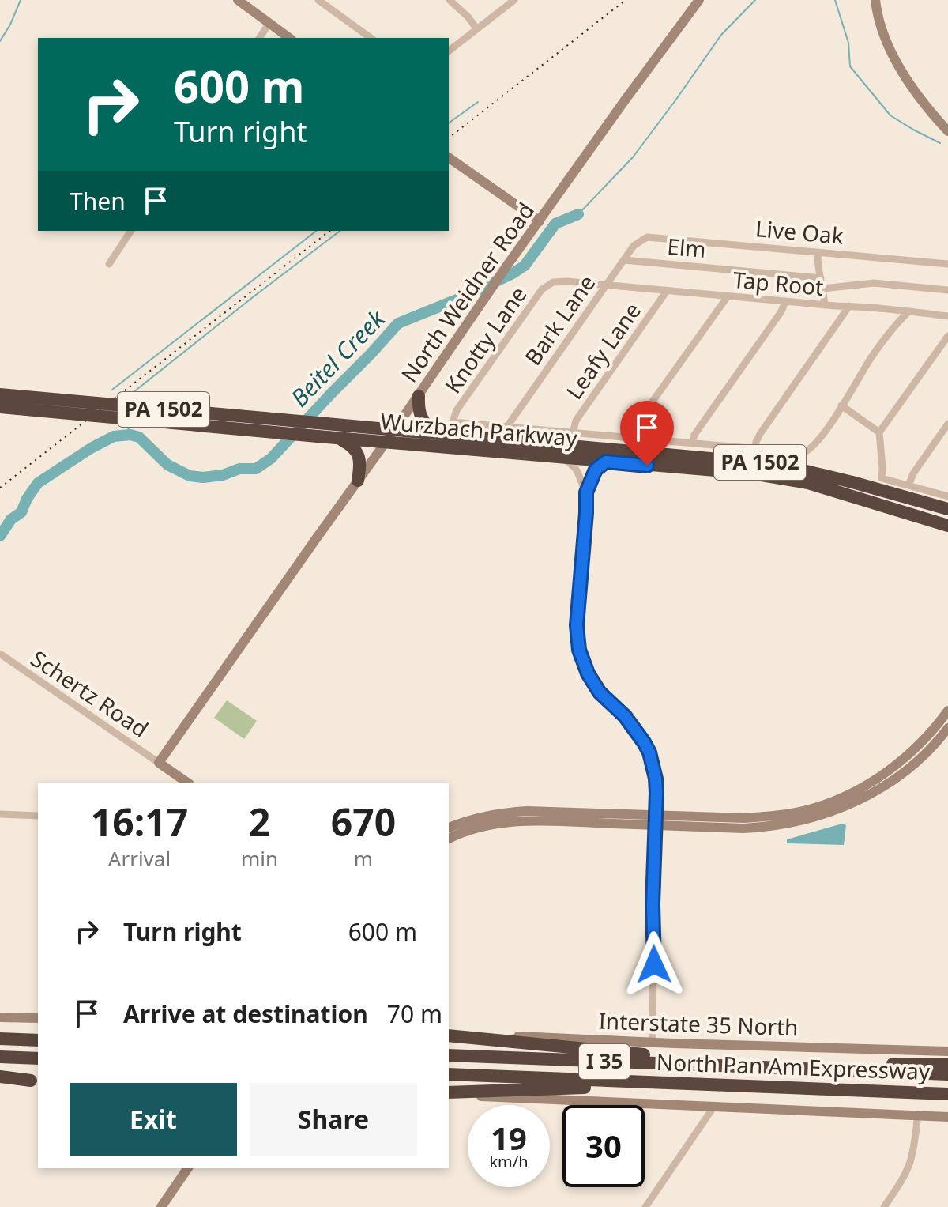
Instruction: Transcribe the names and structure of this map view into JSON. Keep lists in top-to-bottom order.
{
  "streets": {
    "highway": [
      "PA 1502",
      "Wurzbach Parkway",
      "I 35",
      "North Pan Am Expressway"
    ],
    "main road": ["North Weidner Road", "Interstate 35 North"],
    "street": [
      "Live Oak",
      "Elm",
      "Tap Root",
      "Bark Lane",
      "Knotty Lane",
      "Leafy Lane",
      "Schertz Road"
    ]
  },
  "crossings": [
    ["Live Oak", "Bark Lane"],
    ["Elm", "Bark Lane"],
    ["Tap Root", "Bark Lane"],
    ["Tap Root", "Knotty Lane"],
    ["Tap Root", "Leafy Lane"],
    ["North Weidner Road", "Wurzbach Parkway"],
    ["North Weidner Road", "Schertz Road"],
    ["Bark Lane", "Knotty Lane"]
  ],
  "water": ["Beitel Creek"],
  "page": {
    "turn": ["600 m", "Turn right"],
    "then": "Then",
    "eta": [
      "16:17",
      "Arrival",
      "2",
      "min",
      "670",
      "m"
    ],
    "list": [
      {
        "name": "Turn right",
        "value": "600 m"
      },
      {
        "name": "Arrive at destination",
        "value": "70 m"
      }
    ],
    "buttons": ["Exit", "Share"],
    "speed": "19 km/h",
    "limit": "30"
  }
}
